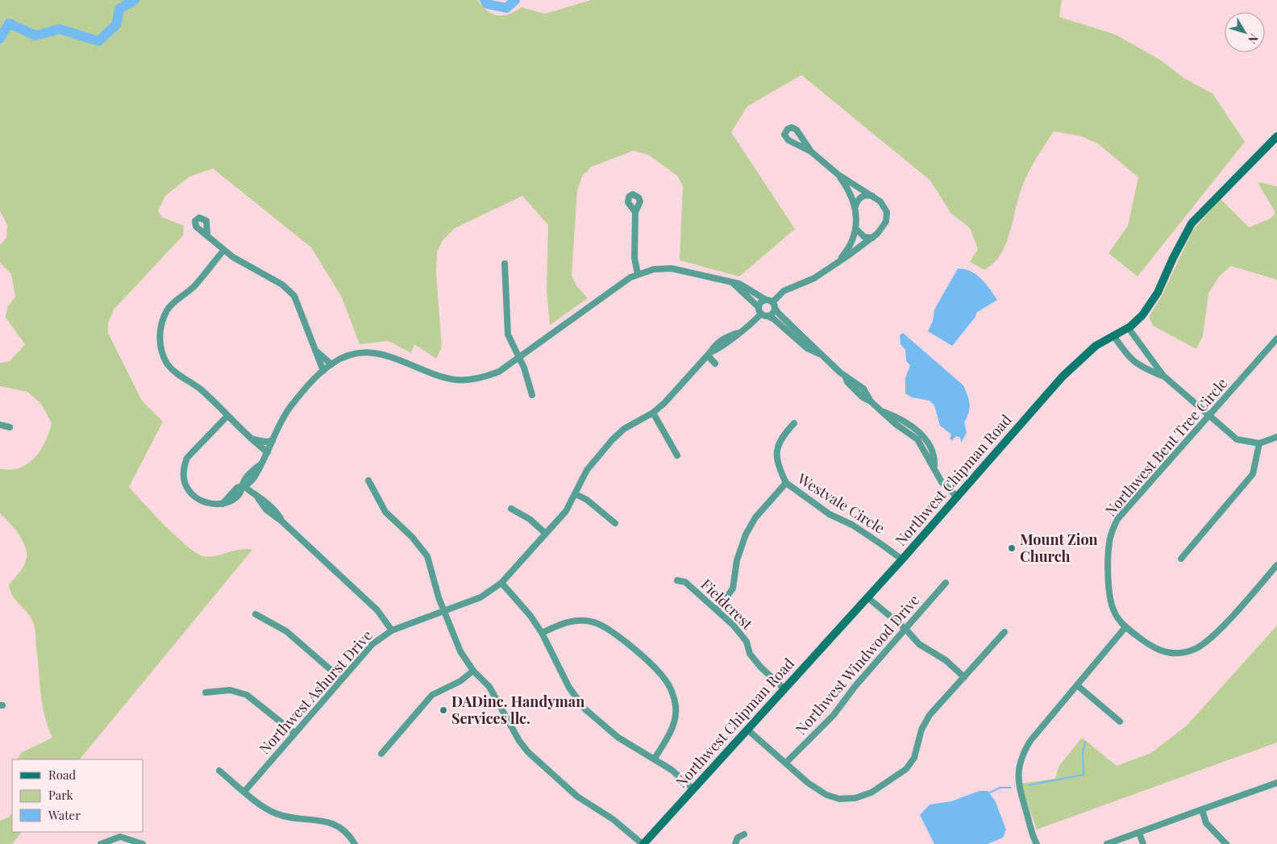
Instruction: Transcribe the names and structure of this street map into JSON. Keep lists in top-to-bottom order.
{
  "streets": {
    "main road": ["Northwest Chipman Road"],
    "street": [
      "Northwest Bent Tree Circle",
      "Westvale Circle",
      "Fieldcrest",
      "Northwest Windwood Drive",
      "Northwest Ashurst Drive"
    ]
  },
  "crossings": [
    ["Northwest Chipman Road", "Westvale Circle"],
    ["Northwest Chipman Road", "Fieldcrest"]
  ],
  "places": ["Mount Zion Church", "DADinc. Handyman Services llc."],
  "legend": ["Road", "Park", "Water"],
  "north": "bottom right"
}
